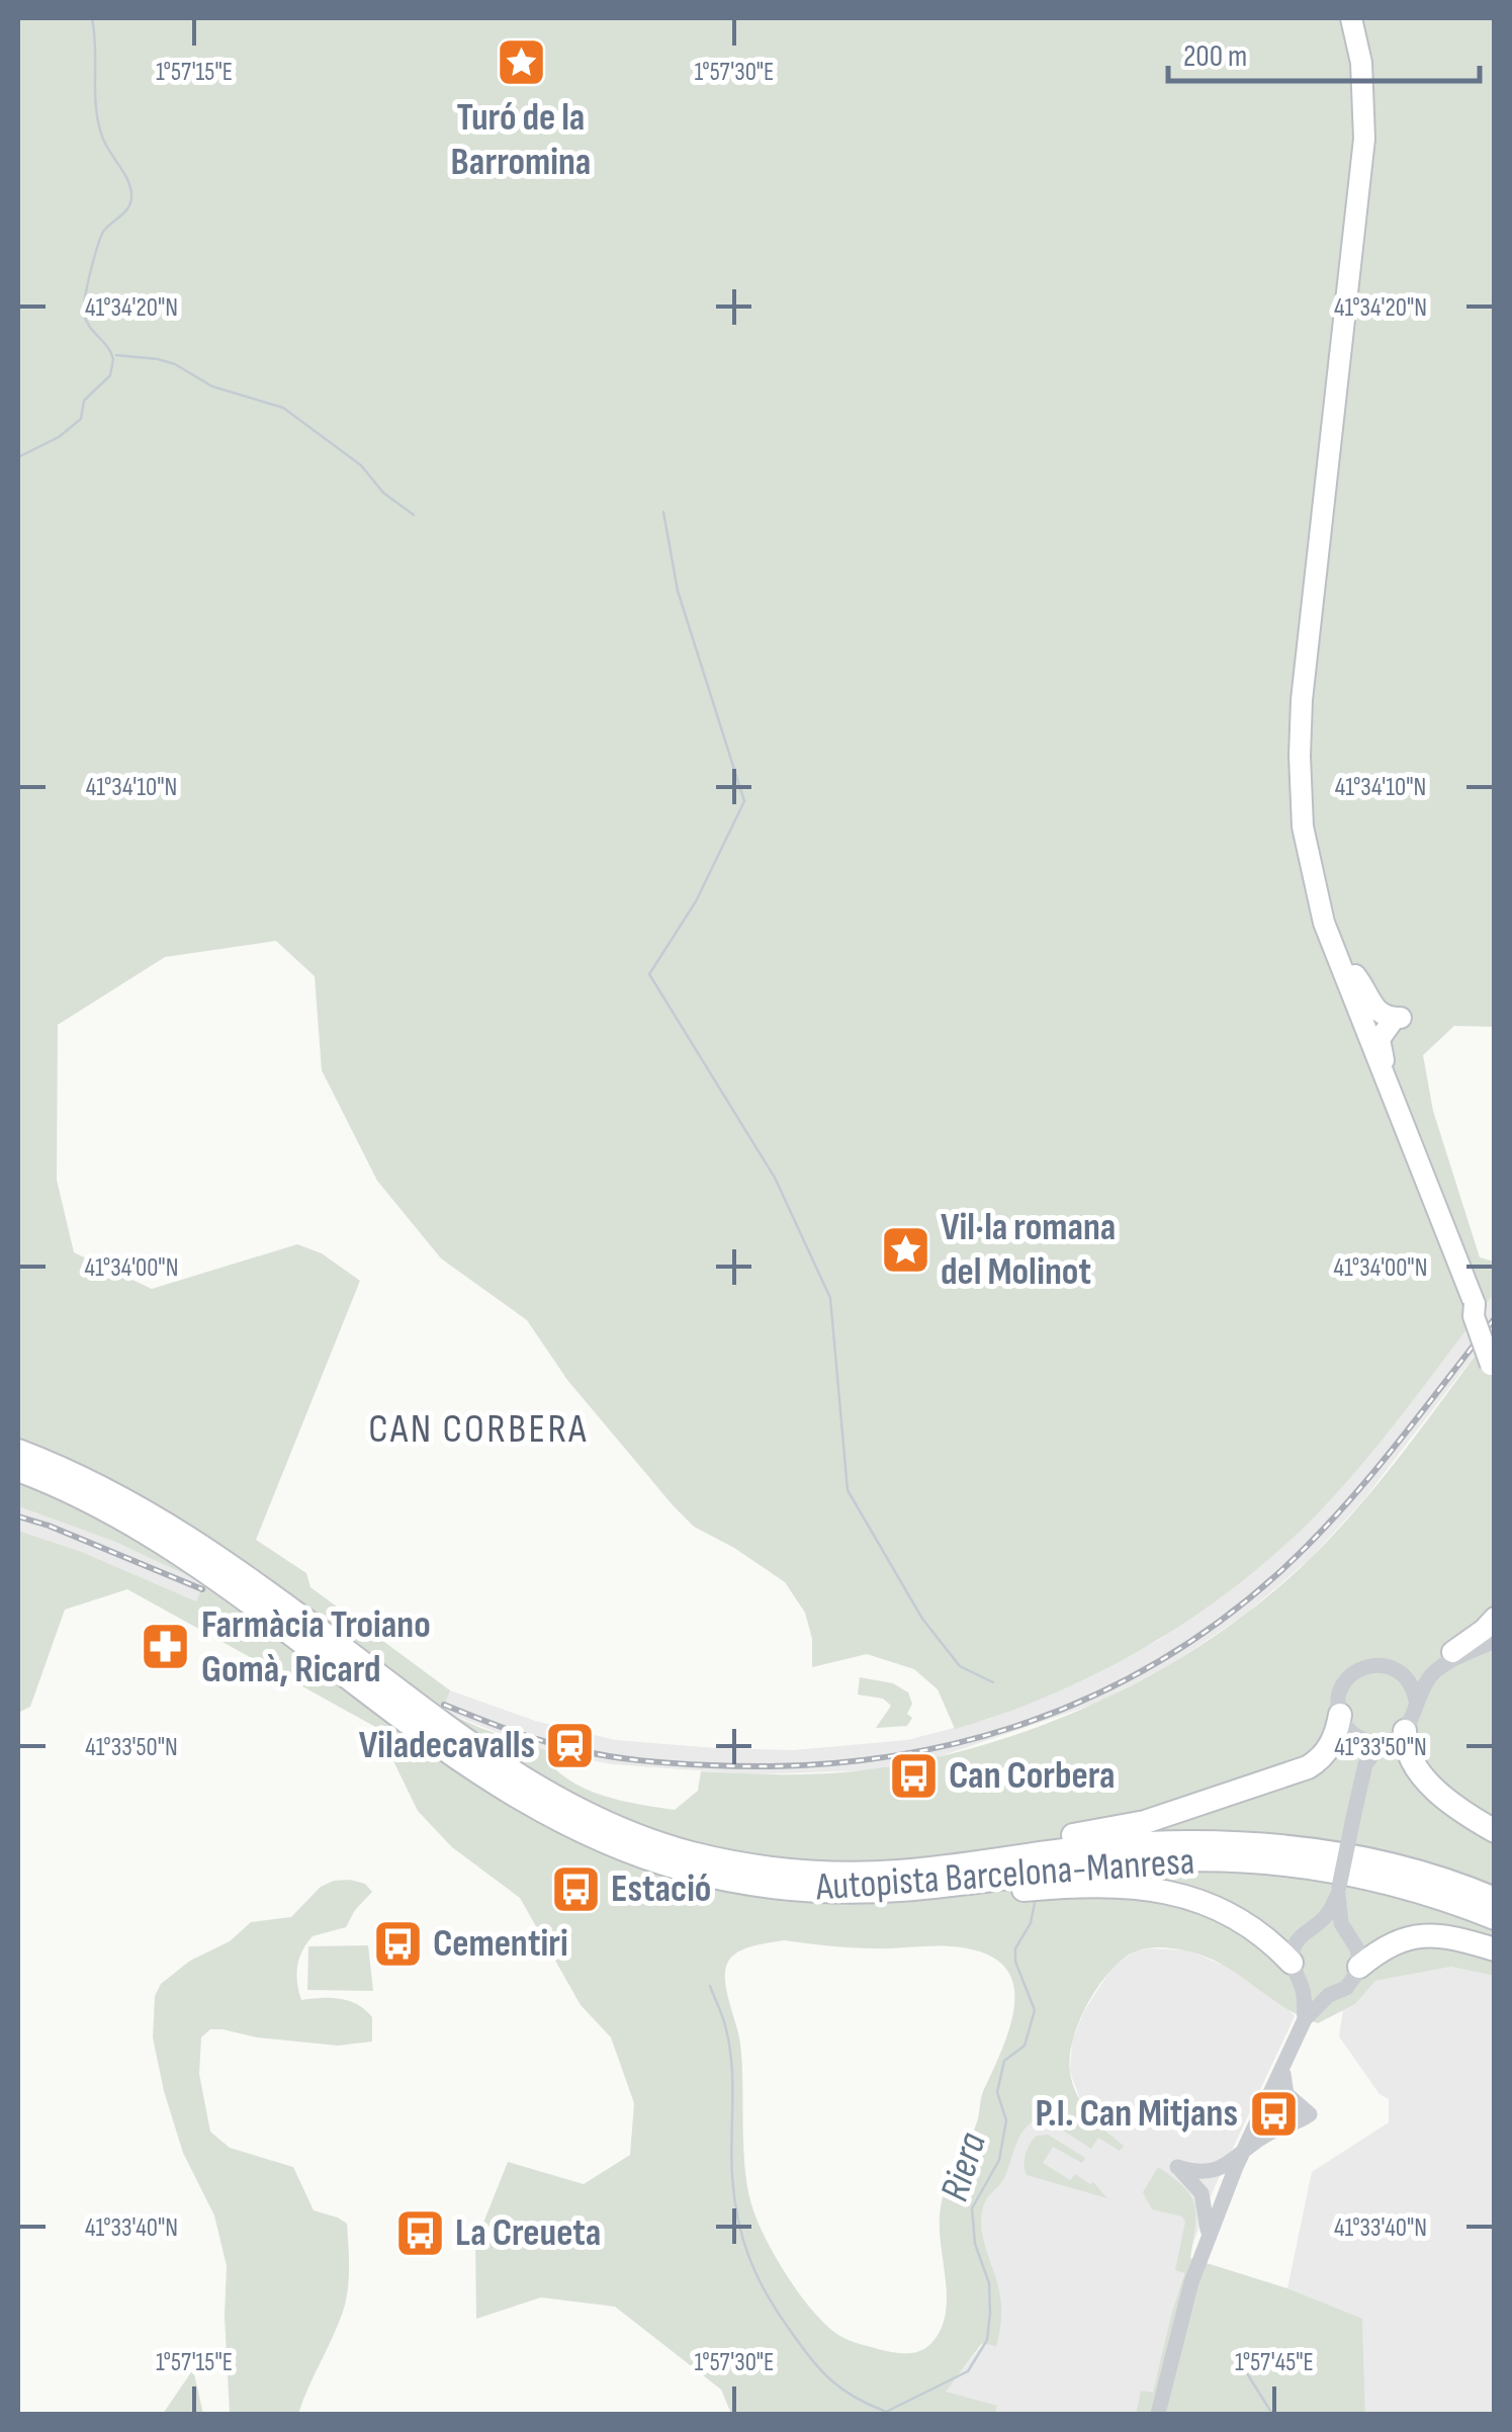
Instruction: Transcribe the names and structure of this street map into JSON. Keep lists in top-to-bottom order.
{
  "streets": {
    "highway": ["Autopista Barcelona-Manresa"]
  },
  "districts": ["CAN CORBERA"],
  "water": ["Riera"],
  "places": {
    "place": ["Turó de la Barromina", "Vil·la romana del Molinot"],
    "pharmacy": ["Farmàcia Troiano Gomà, Ricard"],
    "station": ["Viladecavalls"],
    "bus stop": [
      "Can Corbera",
      "Estació",
      "Cementiri",
      "P.I. Can Mitjans",
      "La Creueta"
    ]
  },
  "scale_bar": "200 m",
  "coordinates": [
    "1°57'15\"E",
    "1°57'30\"E",
    "41°34'20\"N",
    "41°34'10\"N",
    "41°34'00\"N",
    "41°33'50\"N",
    "41°33'40\"N",
    "1°57'45\"E"
  ]
}
